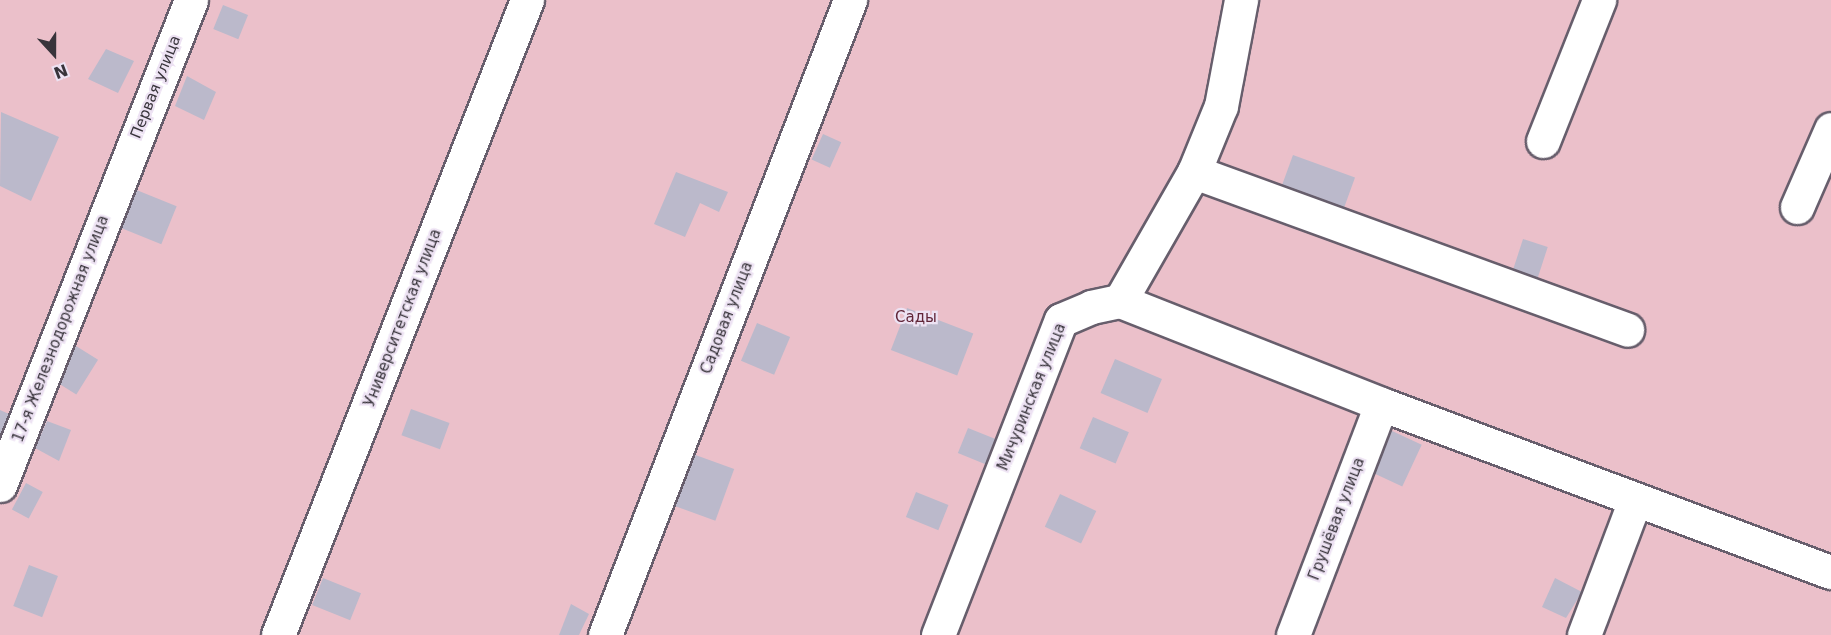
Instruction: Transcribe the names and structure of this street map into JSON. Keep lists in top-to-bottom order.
{
  "streets": {
    "street": [
      "Первая улица",
      "Университетская улица",
      "Садовая улица",
      "17-я Железнодорожная улица",
      "Мичуринская улица",
      "Грушёвая улица"
    ]
  },
  "crossings": [
    ["Первая улица", "17-я Железнодорожная улица"]
  ],
  "parks": ["Сады"],
  "north": "bottom"
}
